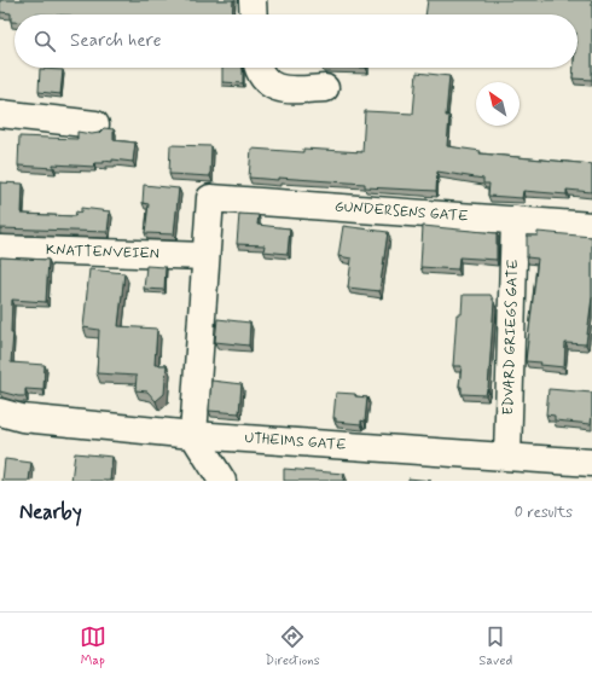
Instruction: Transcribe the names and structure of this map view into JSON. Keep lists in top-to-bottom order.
{
  "streets": {
    "street": [
      "GUNDERSENS GATE",
      "KNATTENVEIEN",
      "EDVARD GRIEGS GATE",
      "UTHEIMS GATE"
    ]
  },
  "crossings": [
    ["GUNDERSENS GATE", "KNATTENVEIEN"],
    ["GUNDERSENS GATE", "EDVARD GRIEGS GATE"],
    ["EDVARD GRIEGS GATE", "UTHEIMS GATE"]
  ],
  "north": "top left",
  "page": {
    "search": "Search here",
    "heading": ["Nearby", "0 results"],
    "nav": ["Map", "Directions", "Saved"]
  }
}
